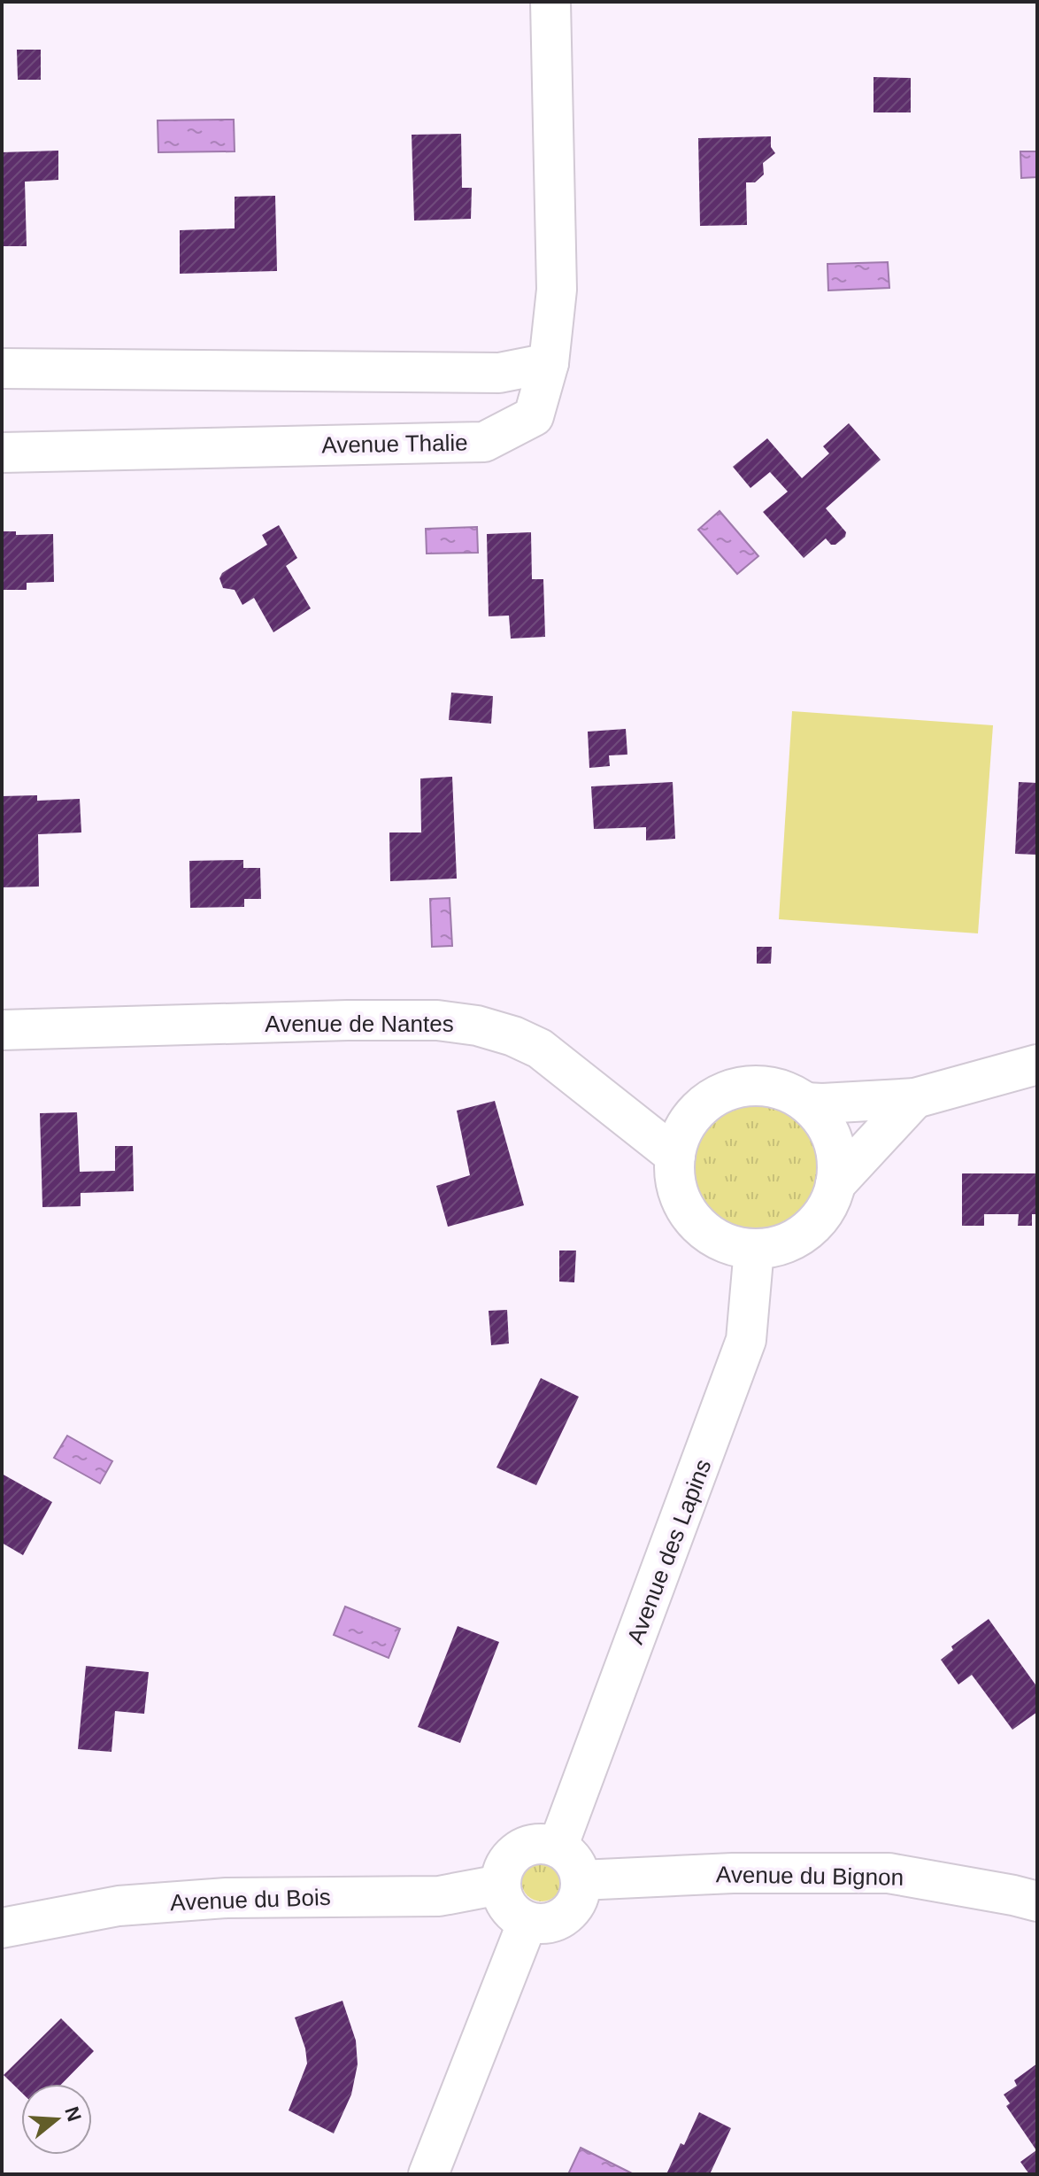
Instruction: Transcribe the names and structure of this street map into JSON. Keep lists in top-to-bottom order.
{
  "streets": {
    "street": [
      "Avenue Thalie",
      "Avenue de Nantes",
      "Avenue des Lapins",
      "Avenue du Bignon",
      "Avenue du Bois"
    ]
  },
  "crossings": [
    ["Avenue de Nantes", "Avenue des Lapins"],
    ["Avenue des Lapins", "Avenue du Bignon"],
    ["Avenue des Lapins", "Avenue du Bois"],
    ["Avenue du Bignon", "Avenue du Bois"]
  ],
  "north": "right"
}
